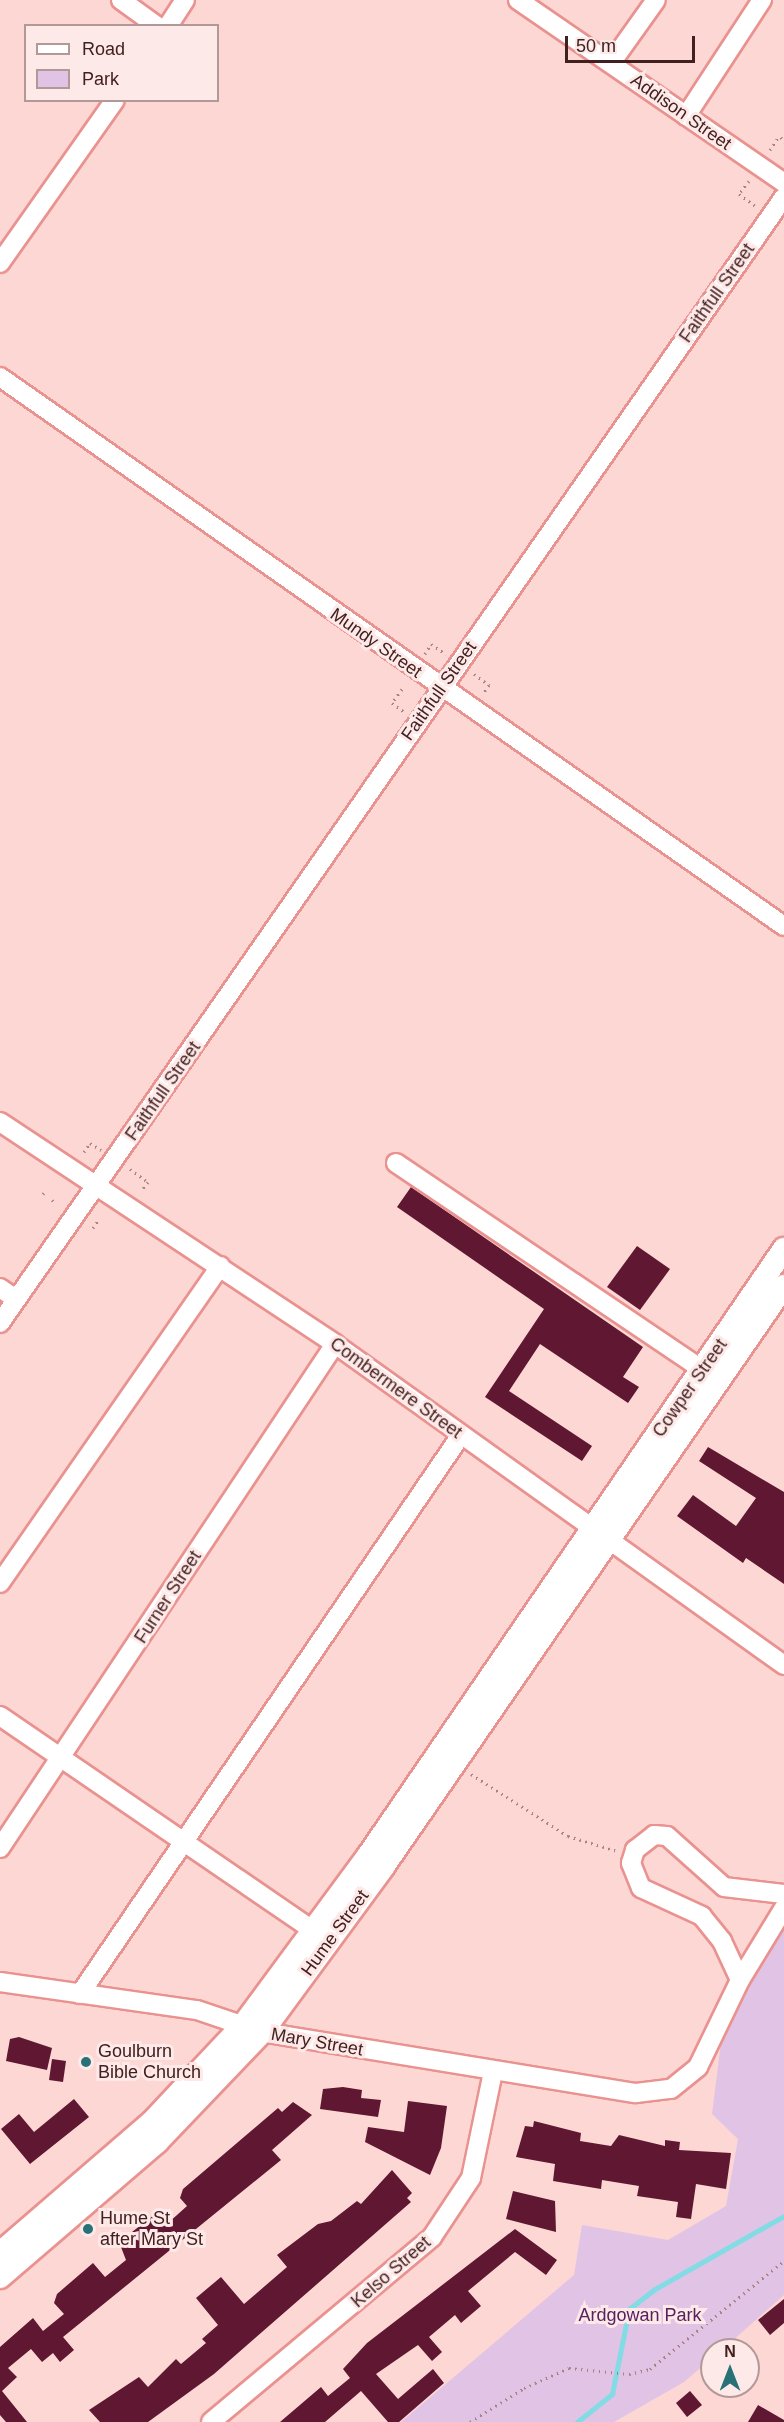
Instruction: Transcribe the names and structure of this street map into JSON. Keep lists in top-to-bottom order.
{
  "streets": {
    "main road": ["Cowper Street", "Hume Street"],
    "street": [
      "Addison Street",
      "Faithfull Street",
      "Mundy Street",
      "Combermere Street",
      "Furner Street",
      "Mary Street",
      "Kelso Street"
    ]
  },
  "crossings": [
    ["Faithfull Street", "Mundy Street"],
    ["Faithfull Street", "Combermere Street"],
    ["Combermere Street", "Cowper Street"],
    ["Combermere Street", "Furner Street"],
    ["Combermere Street", "Hume Street"],
    ["Cowper Street", "Hume Street"],
    ["Hume Street", "Mary Street"],
    ["Mary Street", "Kelso Street"]
  ],
  "parks": ["Ardgowan Park"],
  "places": ["Goulburn Bible Church", "Hume St after Mary St"],
  "legend": ["Road", "Park"],
  "scale_bar": "50 m",
  "north": "top"
}
